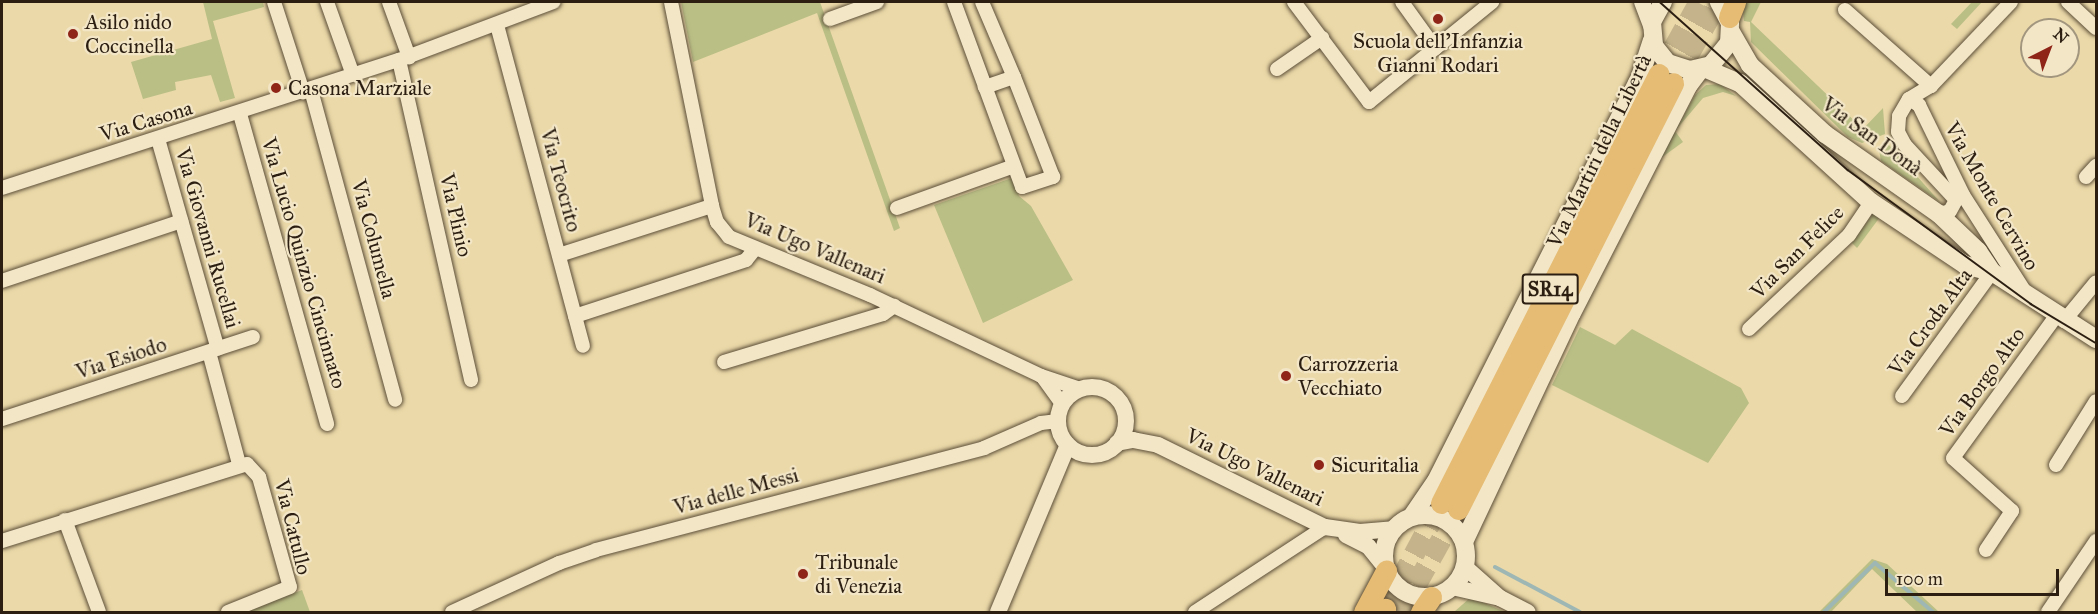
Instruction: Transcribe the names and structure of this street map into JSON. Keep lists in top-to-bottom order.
{
  "streets": {
    "main road": ["Via San Donà", "Via Martiri della Libertà", "SR14"],
    "street": [
      "Via Casona",
      "Via Teocrito",
      "Via Monte Cervino",
      "Via Plinio",
      "Via Giovanni Rucellai",
      "Via Columella",
      "Via Ugo Vallenari",
      "Via San Felice",
      "Via Lucio Quinzio Cincinnato",
      "Via Croda Alta",
      "Via Esiodo",
      "Via Borgo Alto",
      "Via delle Messi",
      "Via Catullo"
    ]
  },
  "crossings": [
    ["Via Casona", "Via Teocrito"],
    ["Via Casona", "Via Plinio"],
    ["Via Casona", "Via Giovanni Rucellai"],
    ["Via Casona", "Via Columella"],
    ["Via Casona", "Via Lucio Quinzio Cincinnato"],
    ["Via San Donà", "Via Martiri della Libertà"],
    ["Via San Donà", "Via Monte Cervino"],
    ["Via San Donà", "Via San Felice"],
    ["Via San Donà", "Via Croda Alta"],
    ["Via San Donà", "Via Borgo Alto"],
    ["Via Martiri della Libertà", "Via Ugo Vallenari"],
    ["Via Giovanni Rucellai", "Via Esiodo"],
    ["Via Giovanni Rucellai", "Via Catullo"],
    ["Via Ugo Vallenari", "Via delle Messi"]
  ],
  "places": [
    "Scuola dell’Infanzia Gianni Rodari",
    "Asilo nido Coccinella",
    "Casona Marziale",
    "Carrozzeria Vecchiato",
    "Sicuritalia",
    "Tribunale di Venezia"
  ],
  "scale_bar": "100 m",
  "north": "top right"
}
